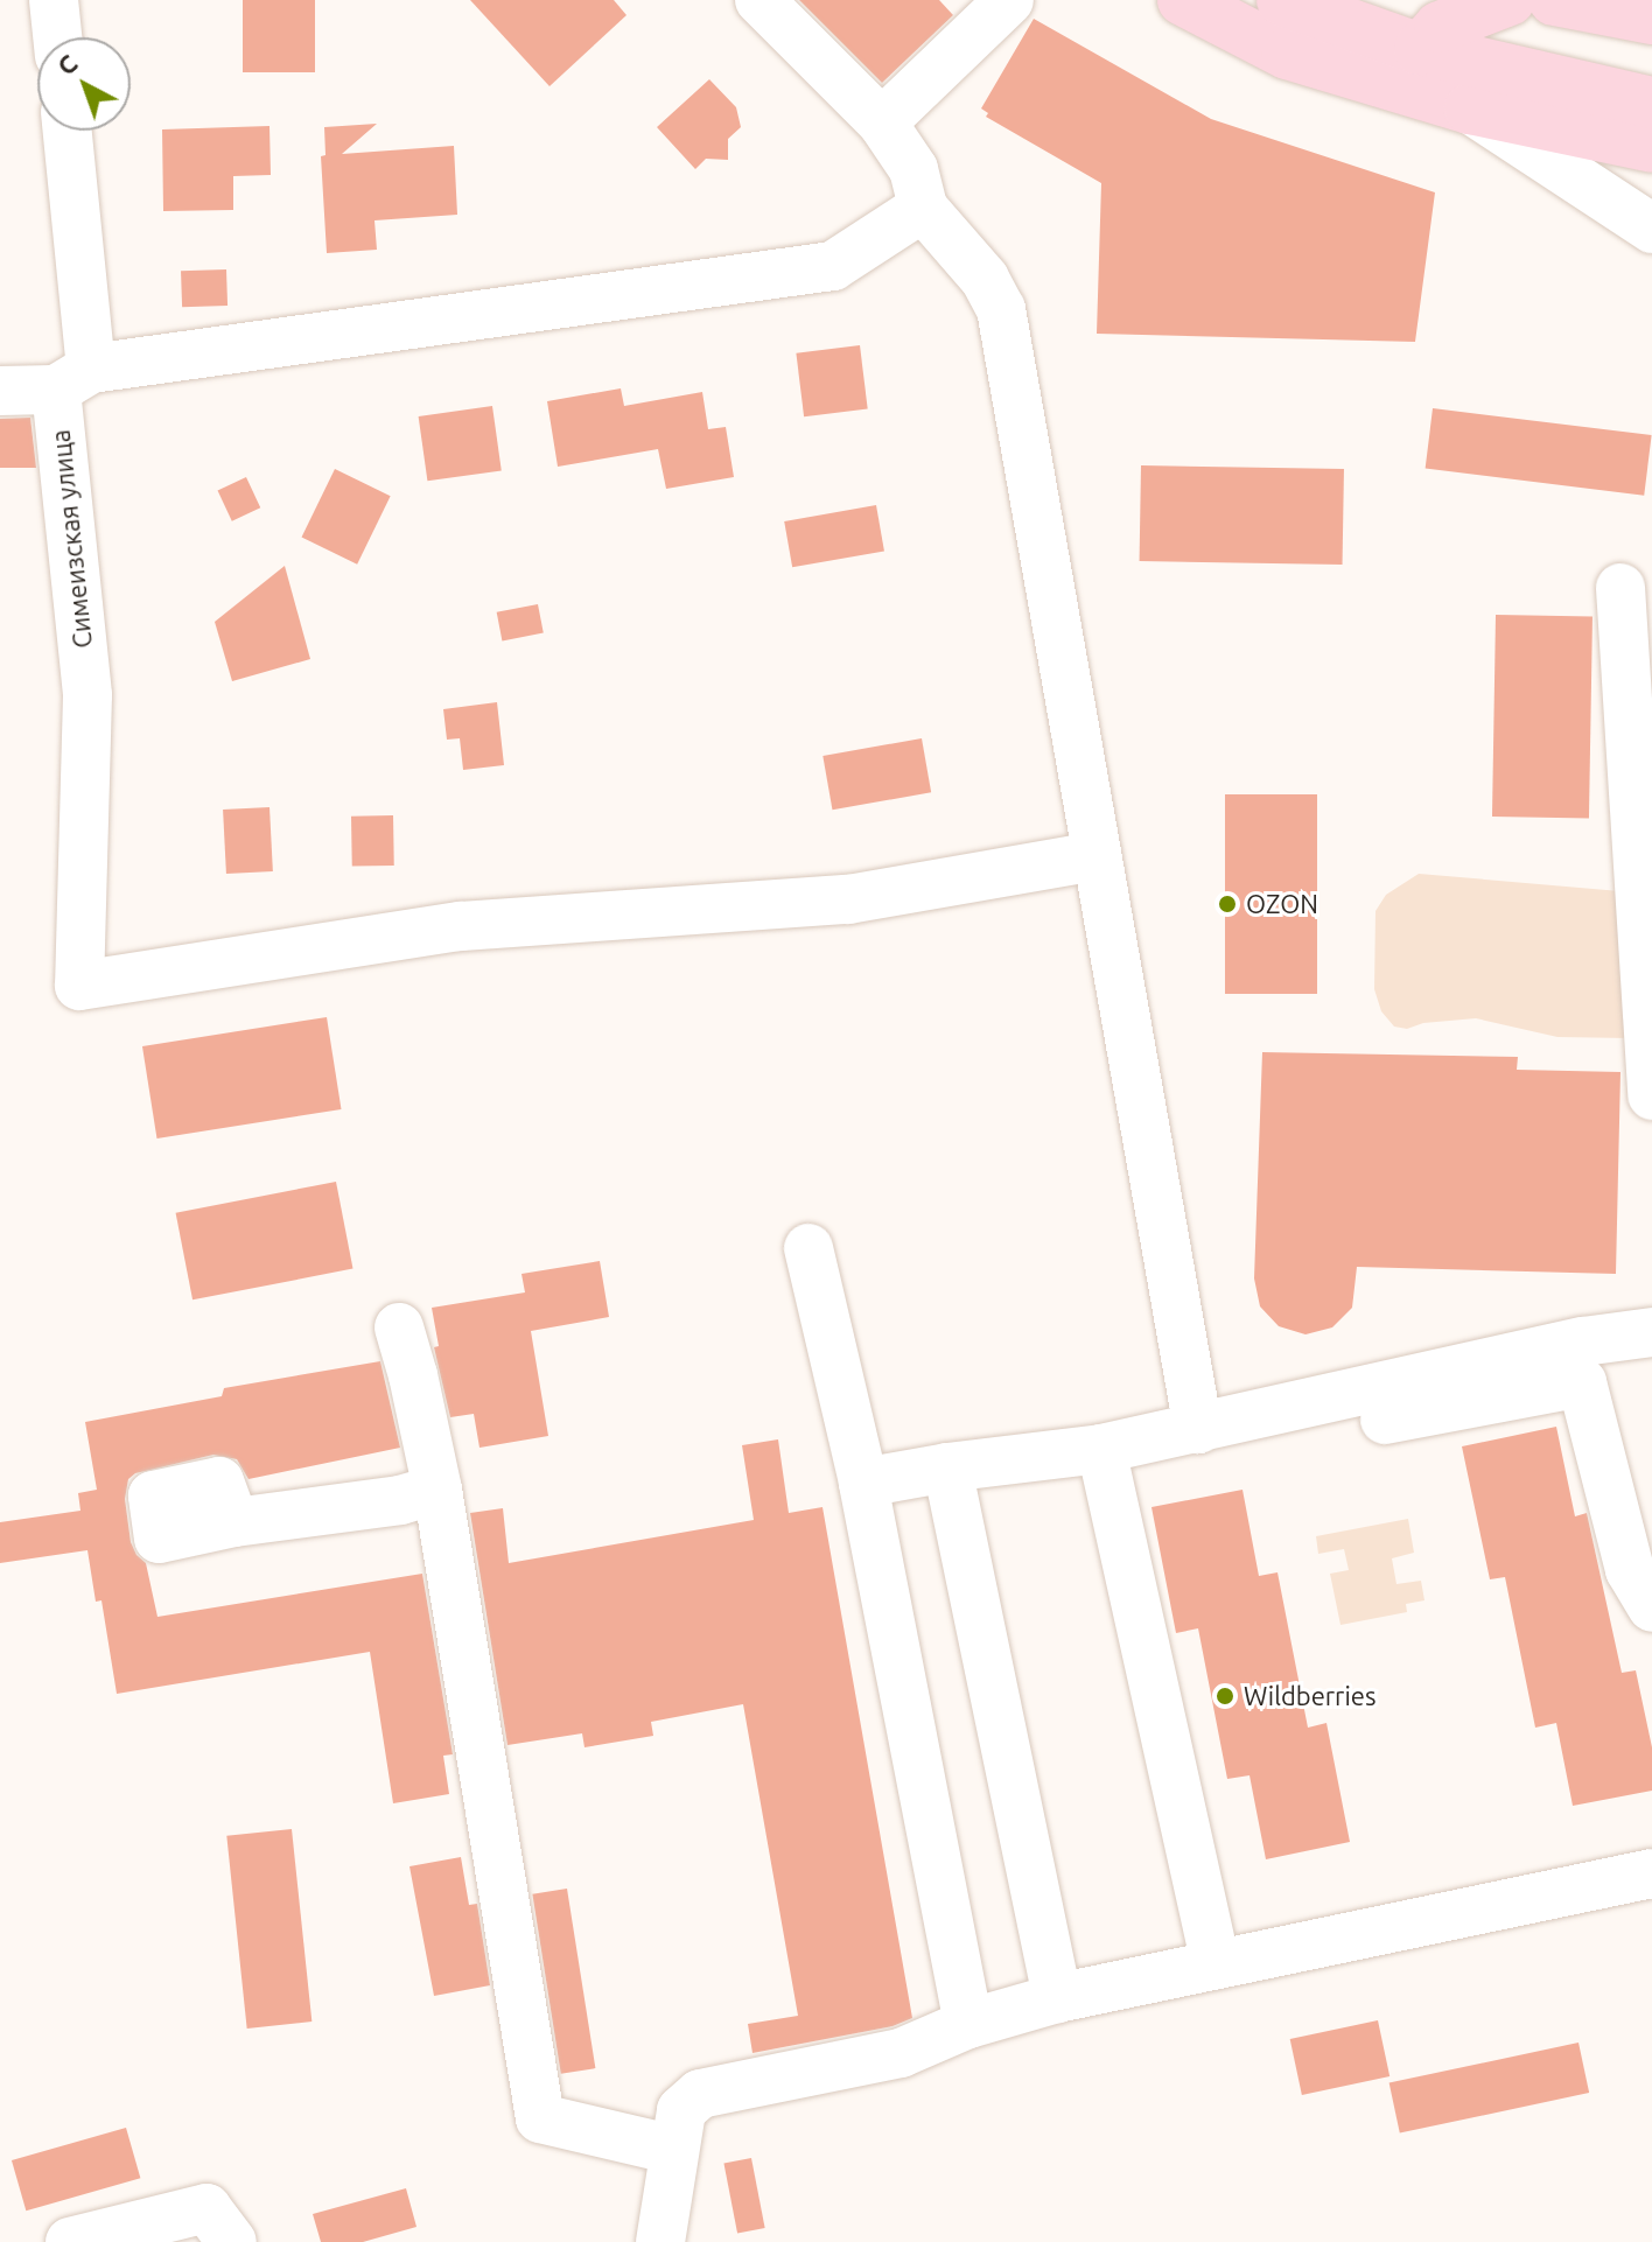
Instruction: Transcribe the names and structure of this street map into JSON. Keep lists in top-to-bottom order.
{
  "streets": {
    "street": ["Симеизская улица"]
  },
  "places": ["OZON", "Wildberries"],
  "north": "top left"
}
